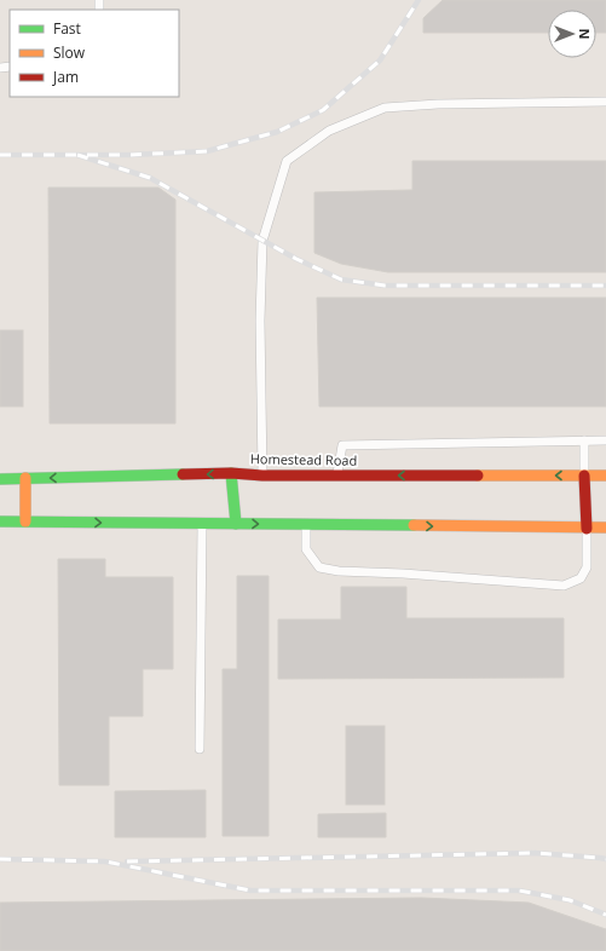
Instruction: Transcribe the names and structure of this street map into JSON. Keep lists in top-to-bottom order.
{
  "streets": {
    "main road": ["Homestead Road"]
  },
  "legend": ["Fast", "Slow", "Jam"],
  "north": "right"
}
